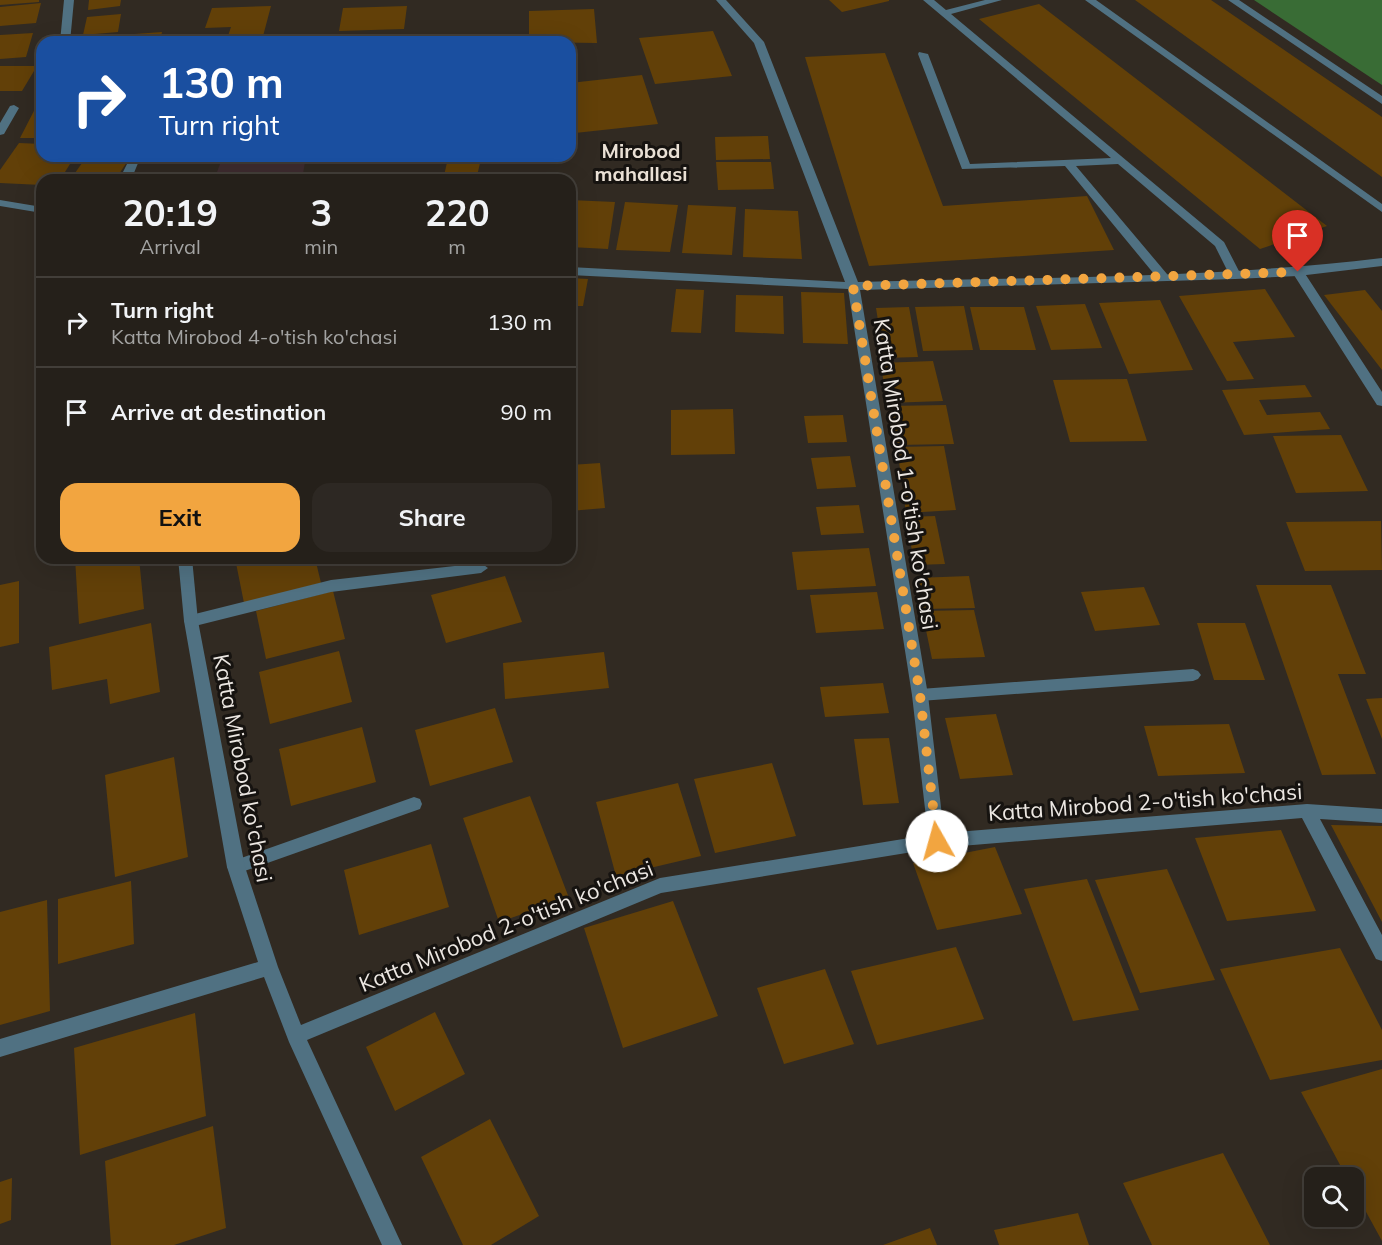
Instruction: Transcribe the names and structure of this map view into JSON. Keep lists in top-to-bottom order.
{
  "streets": {
    "street": ["Katta Mirobod 1-o'tish ko'chasi", "Katta Mirobod ko'chasi", "Katta Mirobod 2-o'tish ko'chasi"]
  },
  "crossings": [
    ["Katta Mirobod 1-o'tish ko'chasi", "Katta Mirobod 2-o'tish ko'chasi"],
    ["Katta Mirobod ko'chasi", "Katta Mirobod 2-o'tish ko'chasi"]
  ],
  "districts": ["Mirobod mahallasi"],
  "page": {
    "turn": ["130 m", "Turn right"],
    "eta": [
      "20:19",
      "Arrival",
      "3",
      "min",
      "220",
      "m"
    ],
    "list": [
      {
        "name": "Turn right",
        "note": "Katta Mirobod 4-o'tish ko'chasi",
        "value": "130 m"
      },
      {
        "name": "Arrive at destination",
        "value": "90 m"
      }
    ],
    "buttons": ["Exit", "Share"]
  }
}
